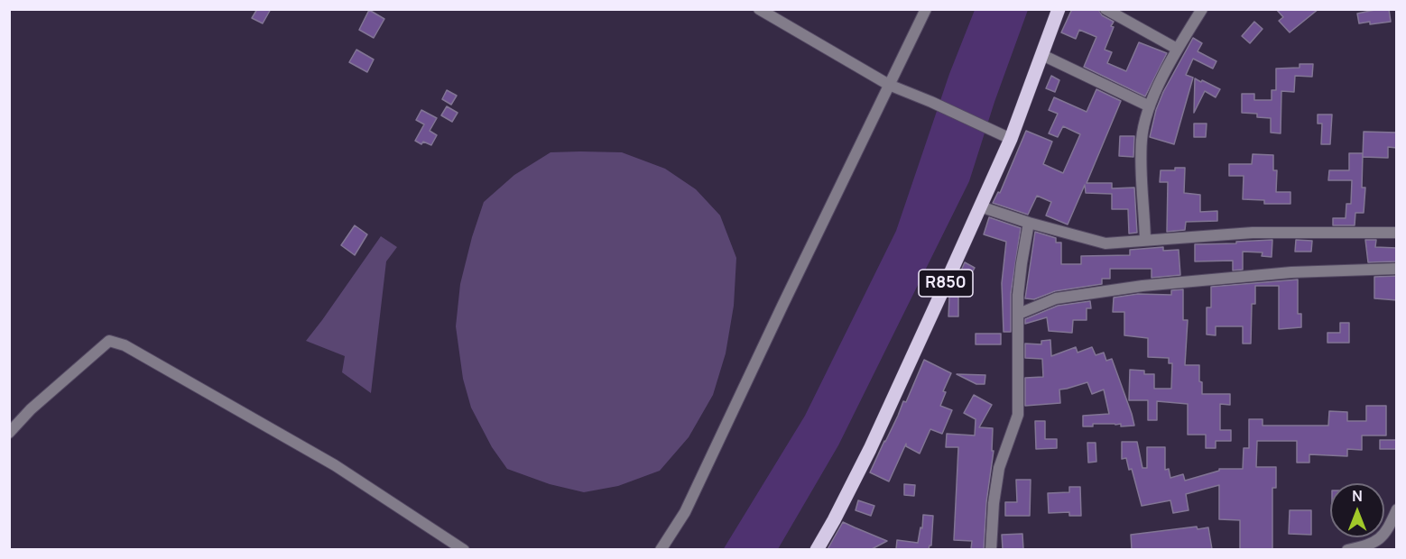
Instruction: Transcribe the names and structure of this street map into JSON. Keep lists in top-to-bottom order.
{
  "streets": {
    "main road": ["R850"]
  },
  "north": "top"
}
